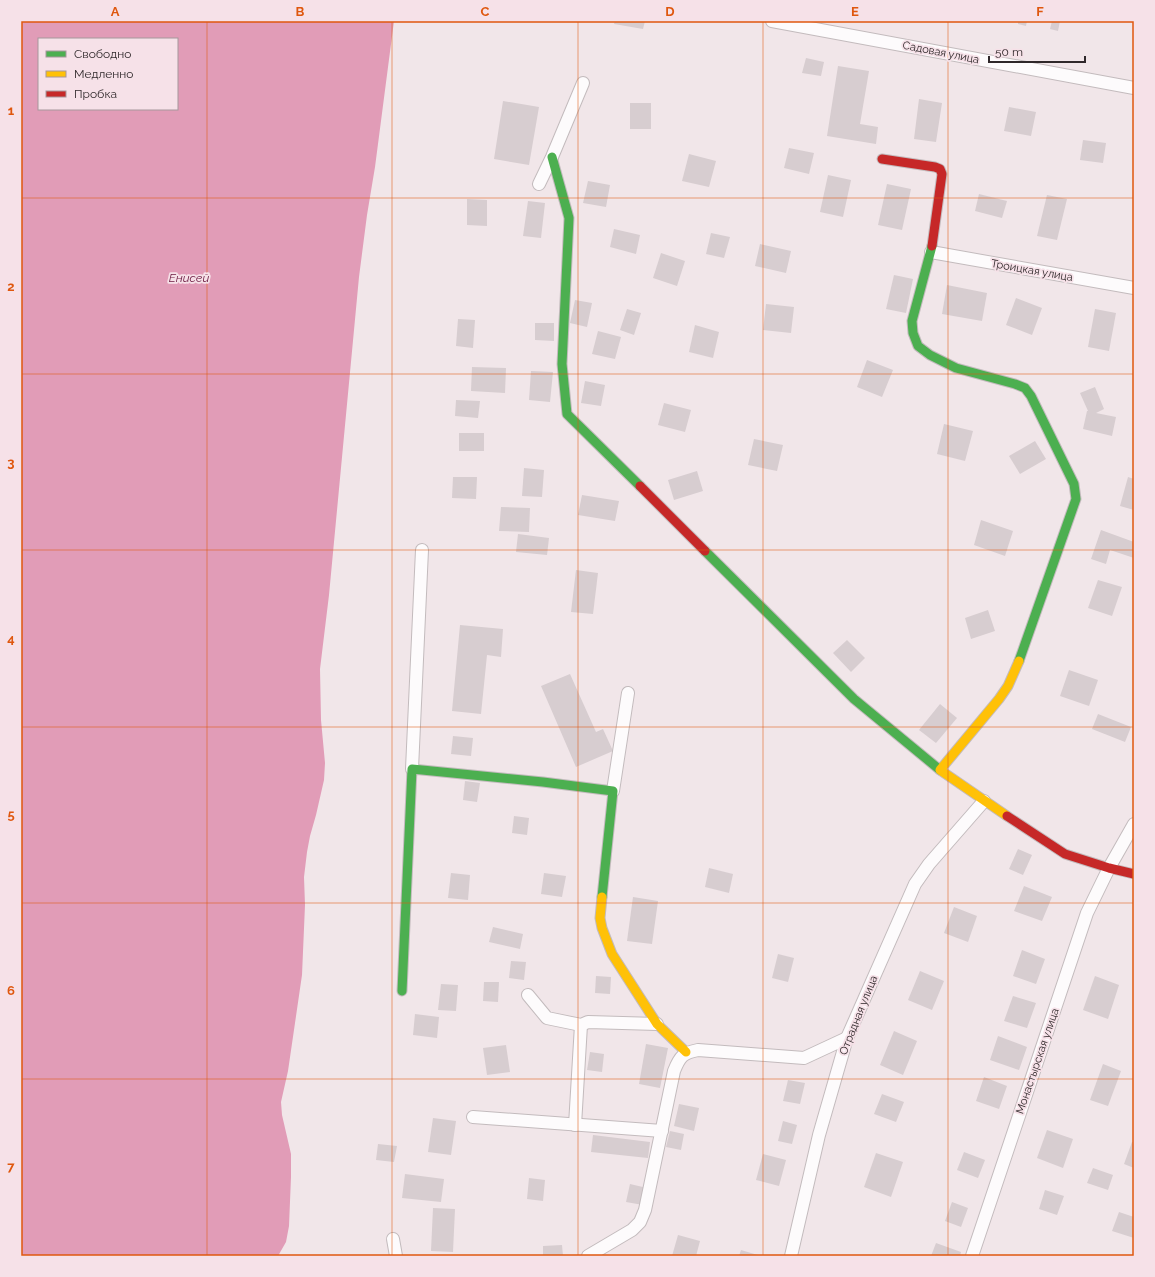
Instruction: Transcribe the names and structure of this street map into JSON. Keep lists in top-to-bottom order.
{
  "streets": {
    "street": [
      "Садовая улица",
      "Троицкая улица",
      "Отрадная улица",
      "Монастырская улица"
    ]
  },
  "water": ["Енисей"],
  "legend": ["Свободно", "Медленно", "Пробка"],
  "scale_bar": "50 m",
  "grid": {
    "columns": [
      "A",
      "B",
      "C",
      "D",
      "E",
      "F"
    ],
    "rows": [
      "1",
      "2",
      "3",
      "4",
      "5",
      "6",
      "7"
    ]
  }
}
